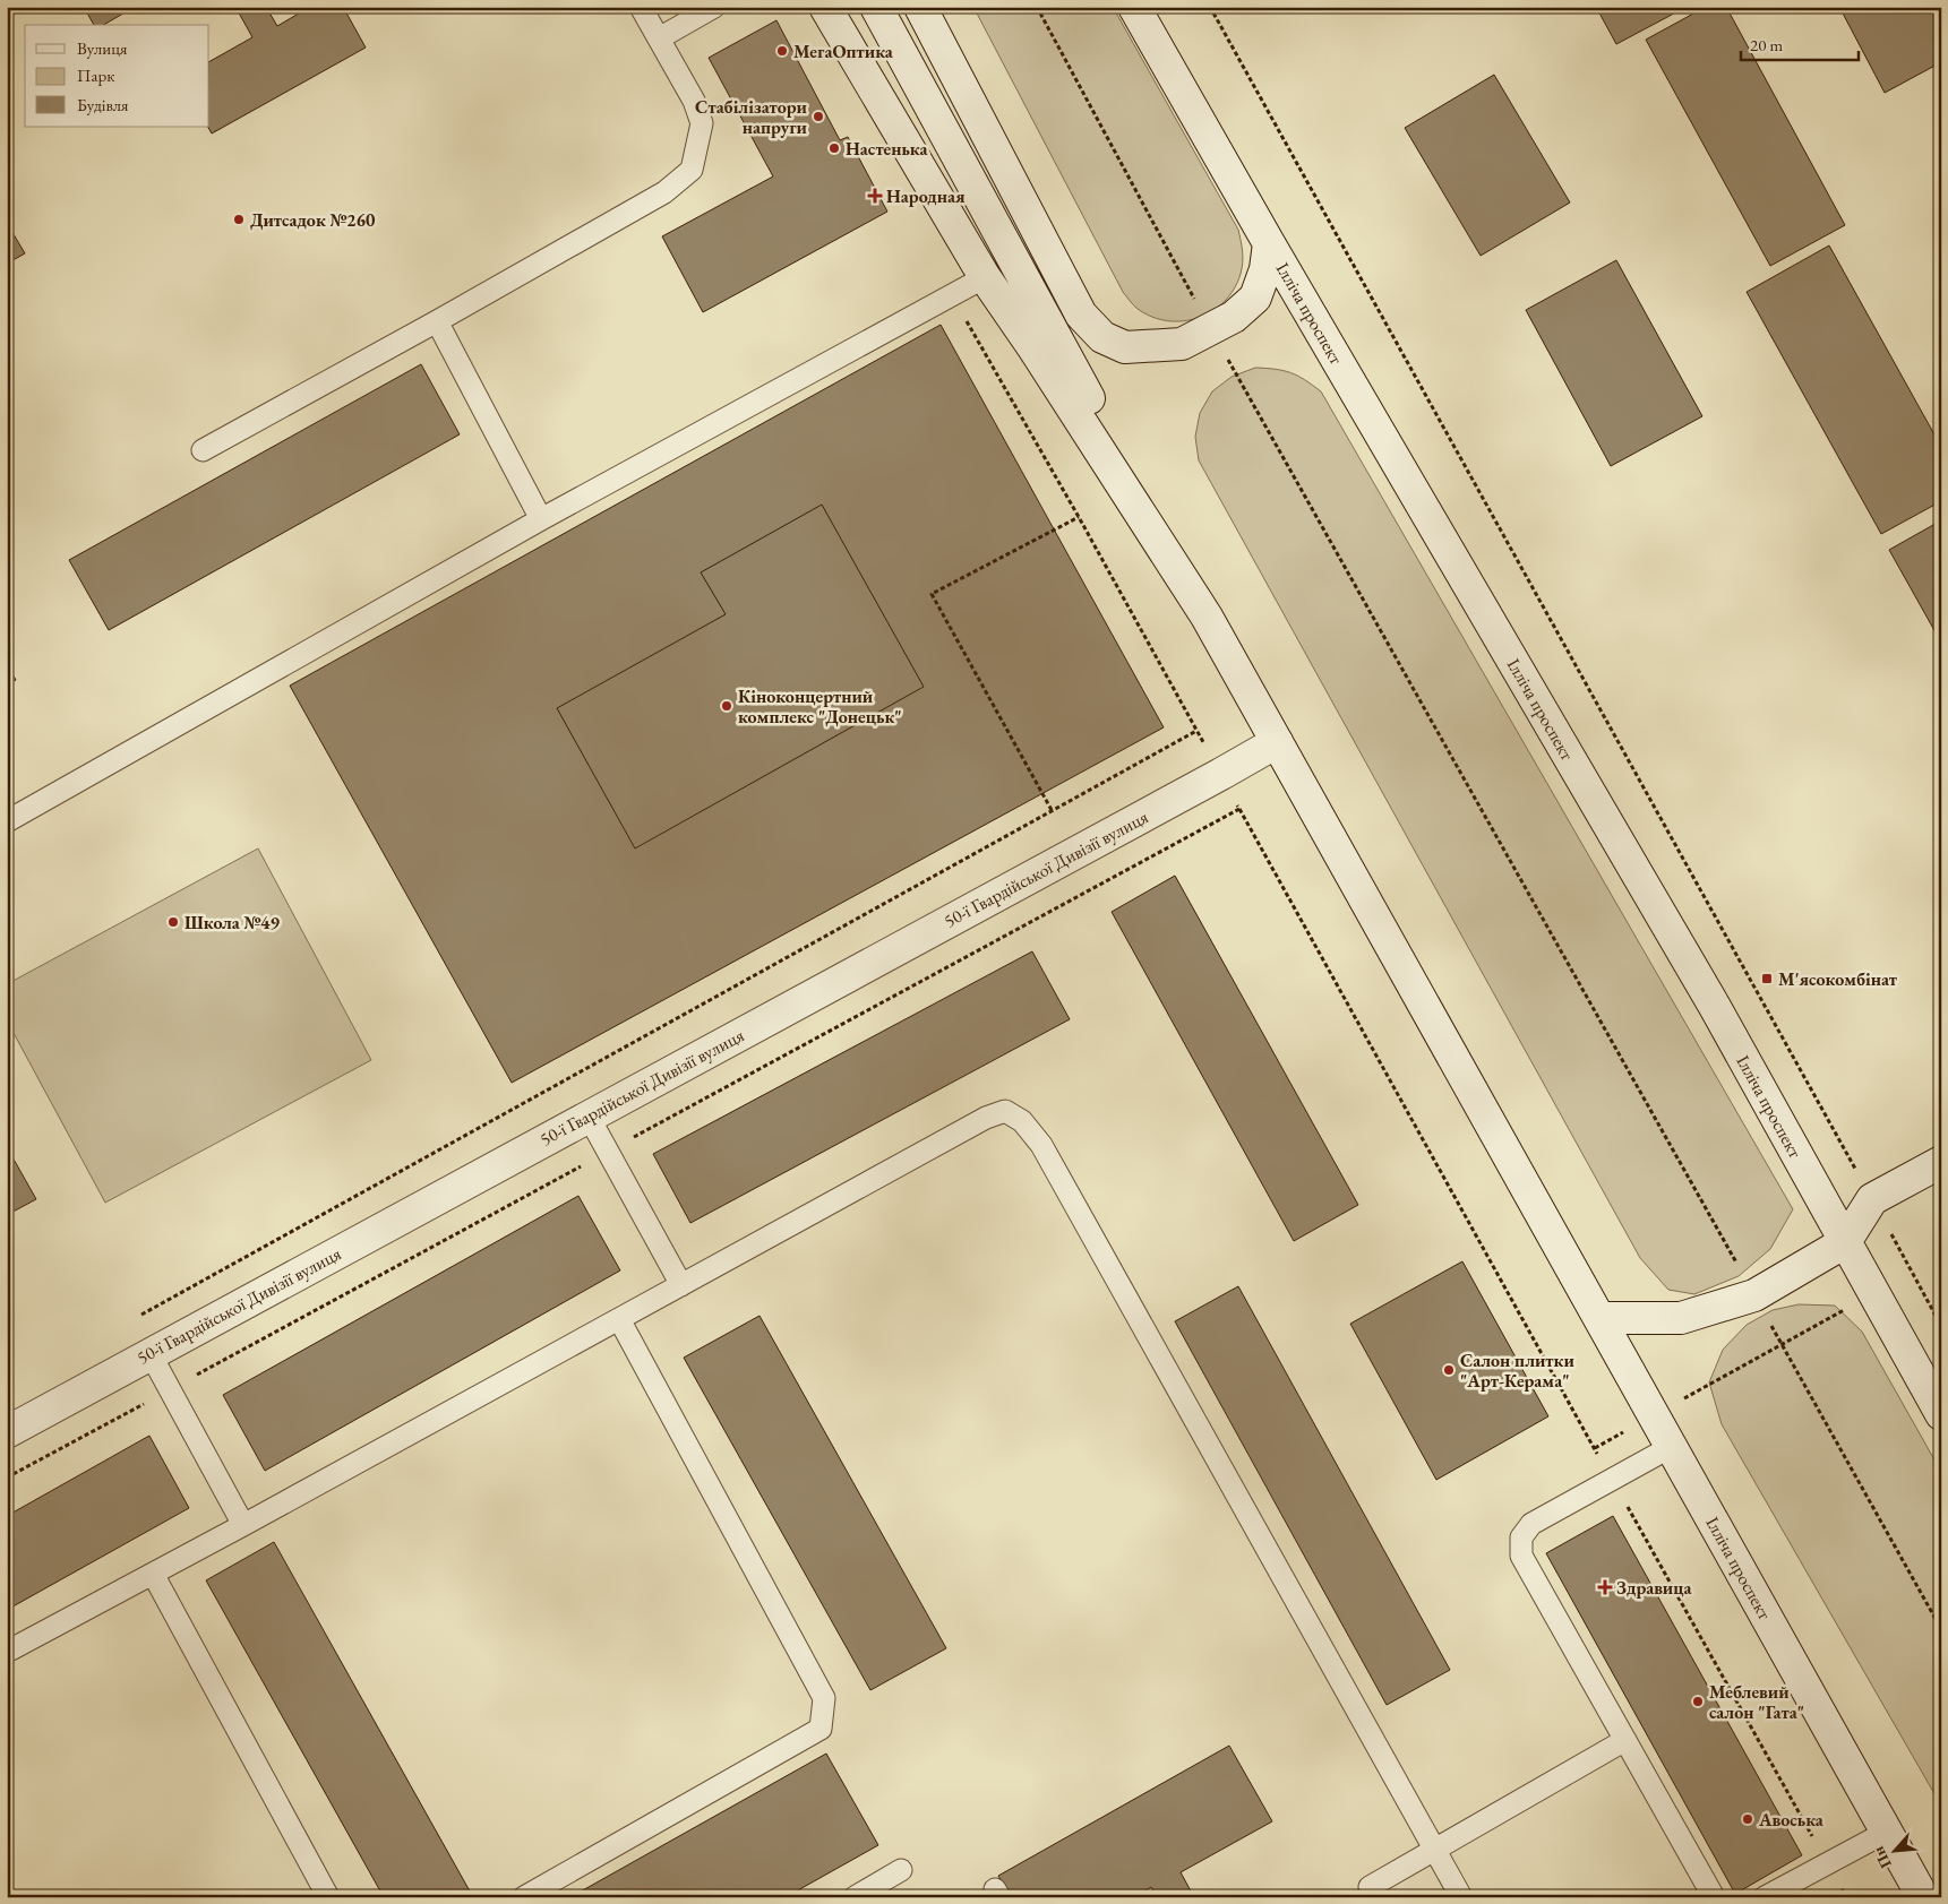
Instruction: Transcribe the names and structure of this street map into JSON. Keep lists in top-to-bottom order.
{
  "streets": {
    "main road": ["Ілліча проспект", "50-ї Гвардійської Дивізії вулиця"]
  },
  "crossings": [
    ["Ілліча проспект", "50-ї Гвардійської Дивізії вулиця"]
  ],
  "places": {
    "other": [
      "МегаОптика",
      "Стабілізатори напруги",
      "Настенька",
      "Дитсадок №260",
      "Кіноконцертний комплекс \"Донецьк\"",
      "Школа №49",
      "Салон плитки \"Арт-Керама\"",
      "Меблевий салон \"Гата\"",
      "Авоська"
    ],
    "health": ["Народная", "Здравица"],
    "transit": ["М'ясокомбінат"]
  },
  "legend": ["Вулиця", "Парк", "Будівля"],
  "scale_bar": "20 m",
  "north": "bottom left"
}
